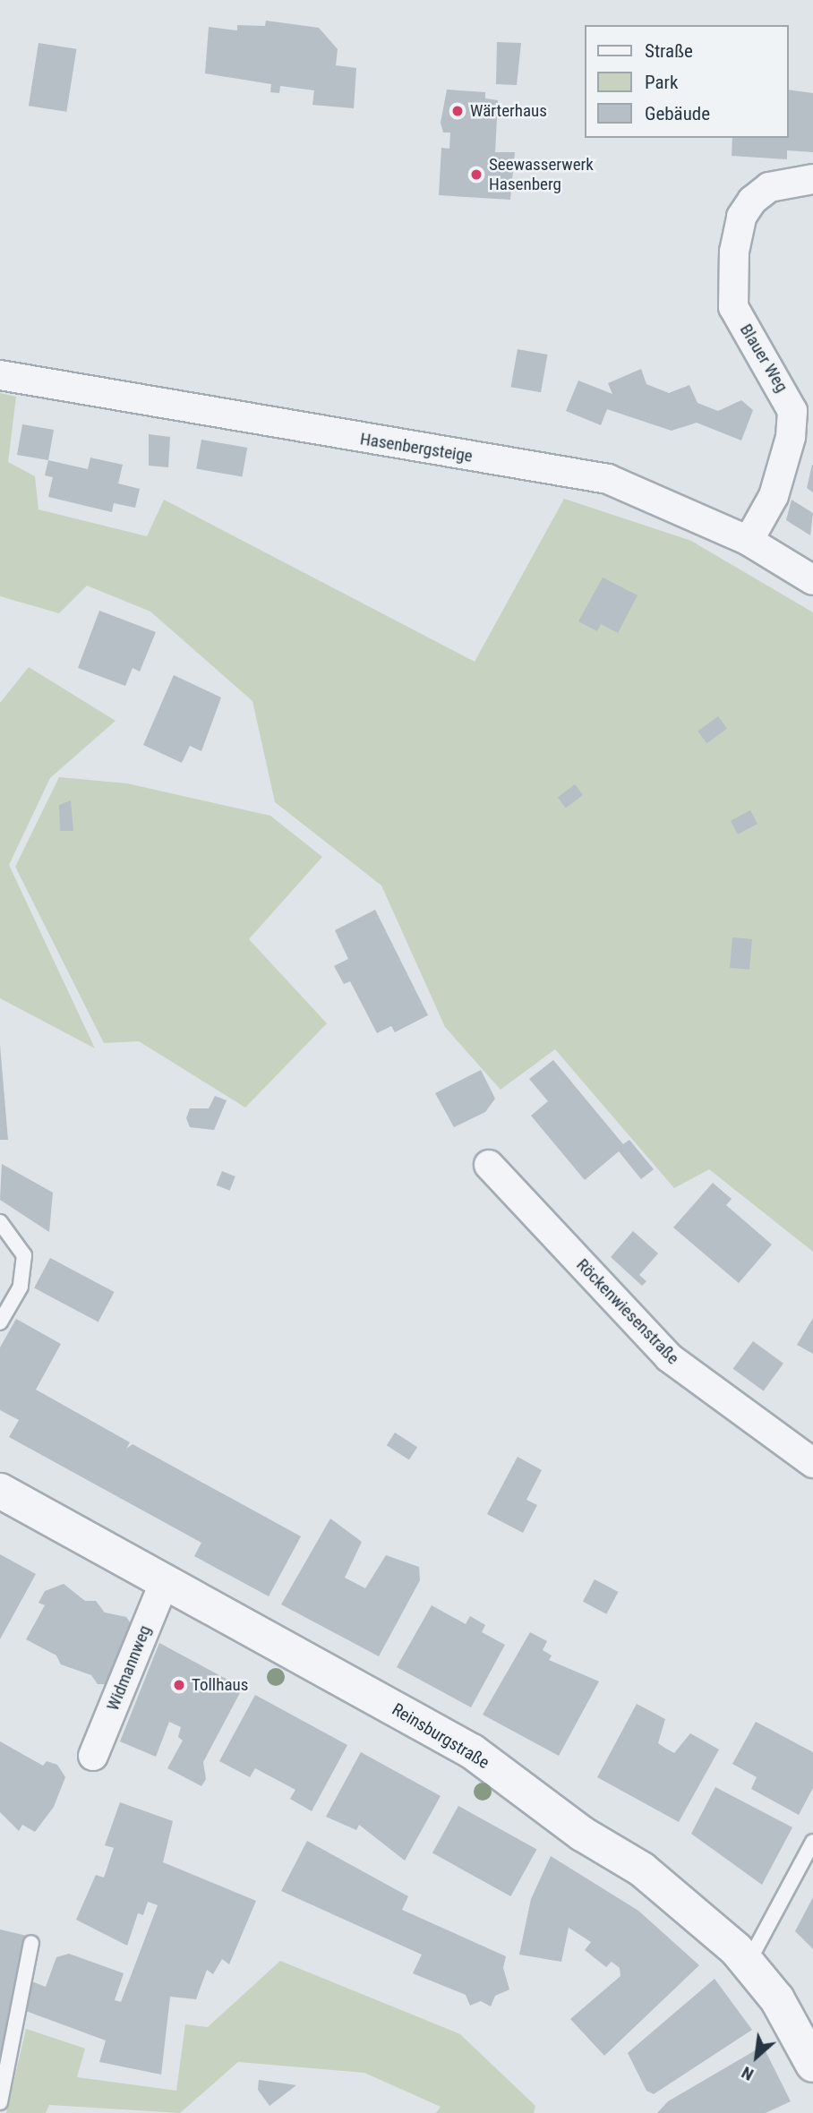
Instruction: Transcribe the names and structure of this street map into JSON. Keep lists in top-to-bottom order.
{
  "streets": {
    "street": [
      "Blauer Weg",
      "Hasenbergsteige",
      "Röckenwiesenstraße",
      "Widmannweg",
      "Reinsburgstraße"
    ]
  },
  "crossings": [
    ["Blauer Weg", "Hasenbergsteige"],
    ["Widmannweg", "Reinsburgstraße"]
  ],
  "places": ["Wärterhaus", "Seewasserwerk Hasenberg", "Tollhaus"],
  "legend": ["Straße", "Park", "Gebäude"],
  "north": "bottom left"
}
